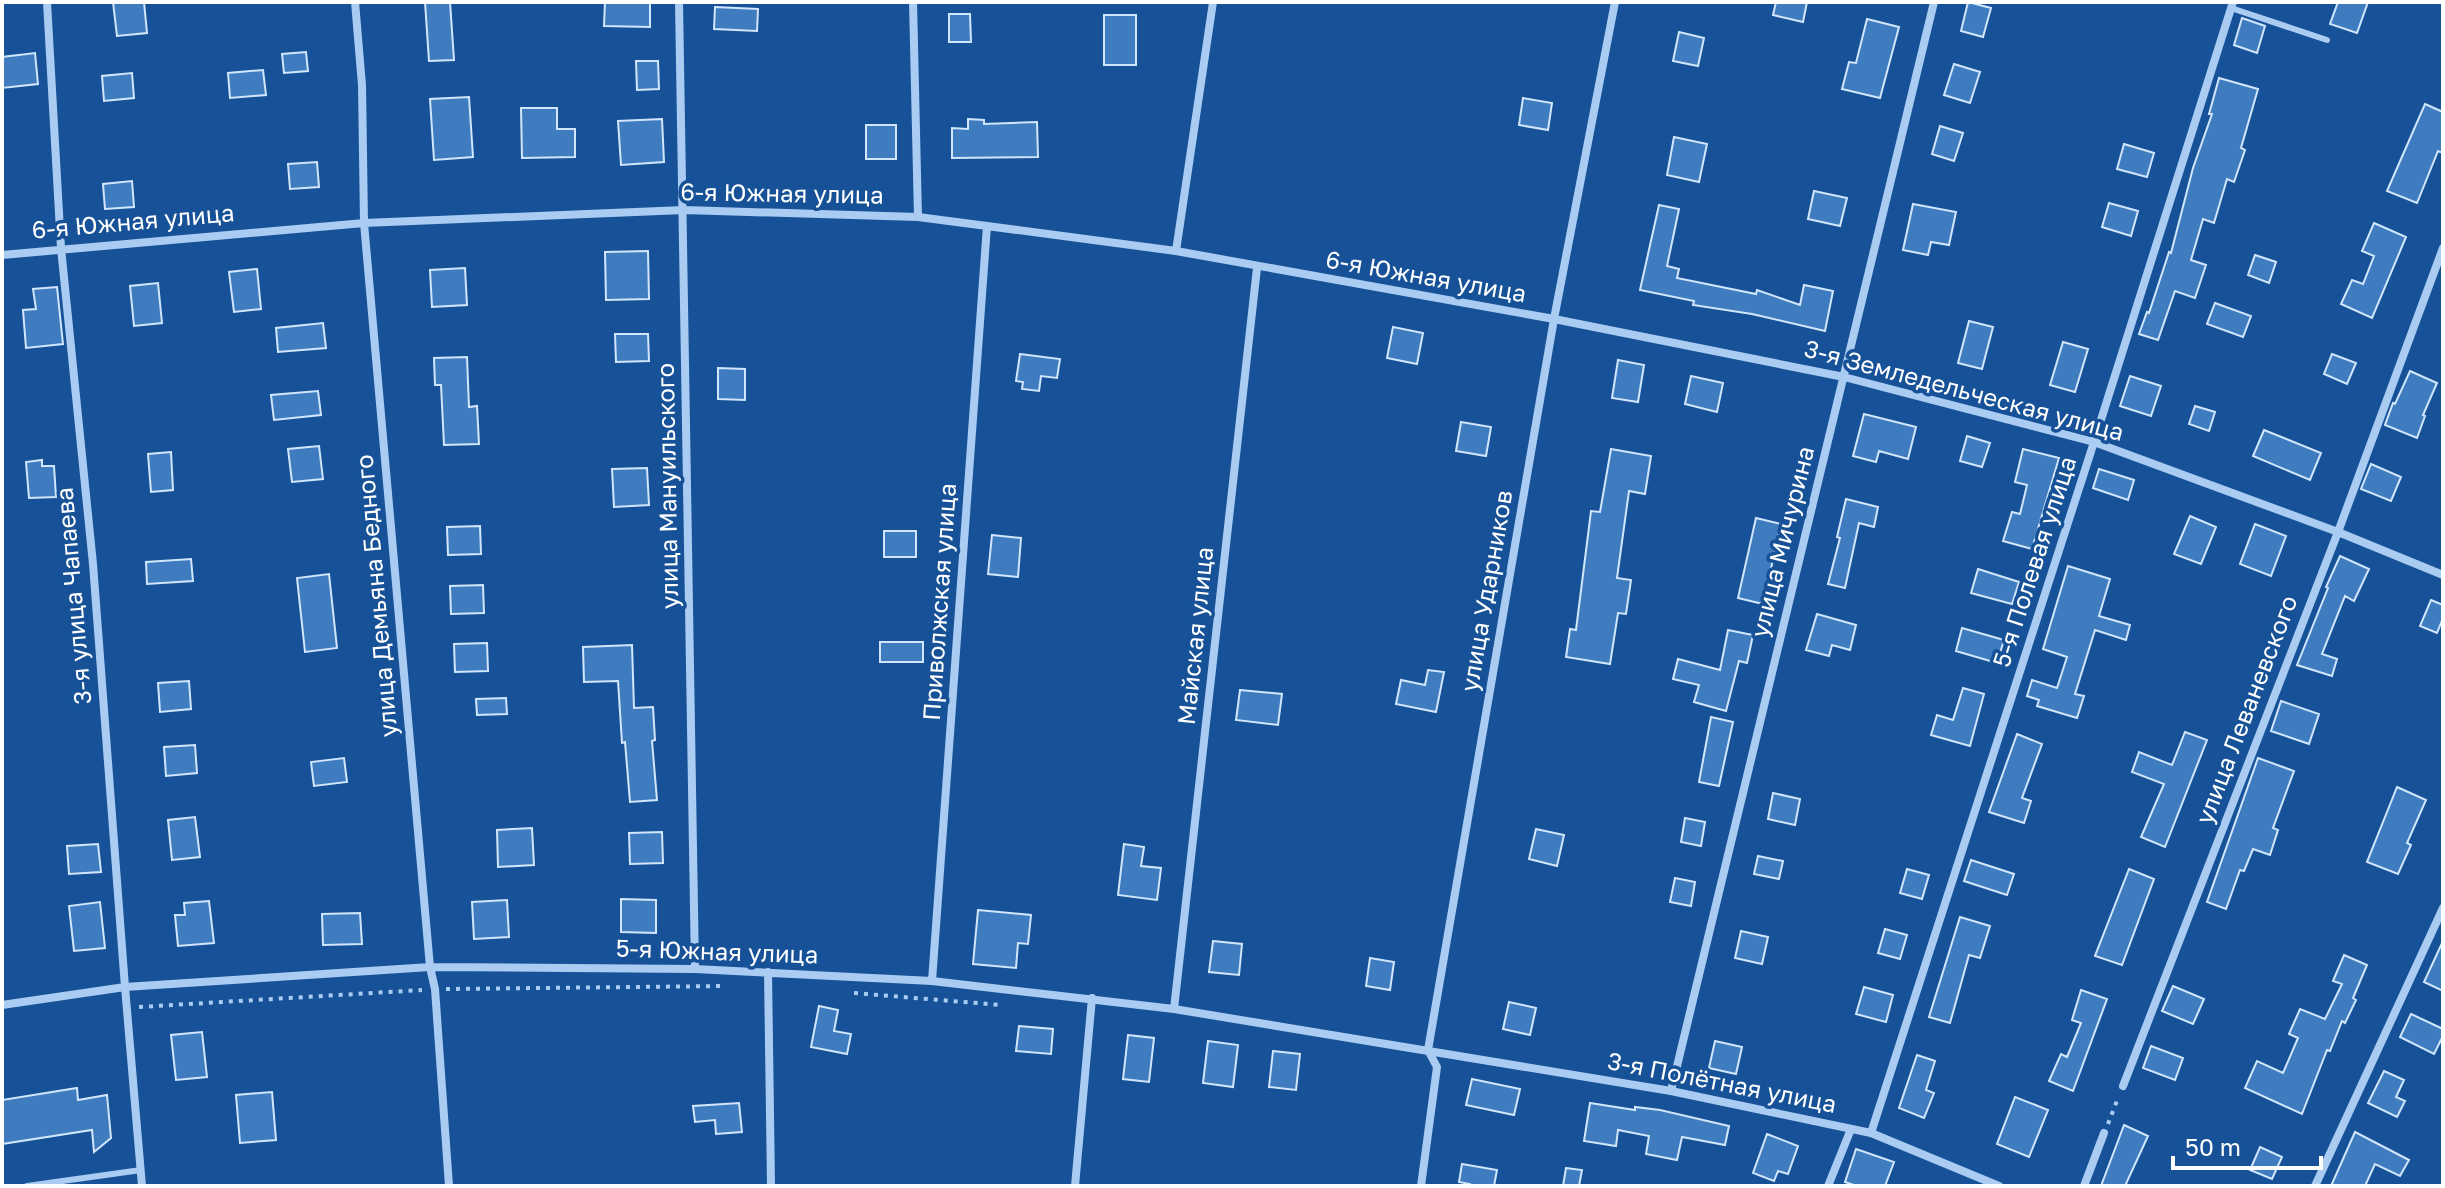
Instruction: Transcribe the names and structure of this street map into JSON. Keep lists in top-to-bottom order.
{
  "streets": {
    "street": [
      "6-я Южная улица",
      "3-я Земледельческая улица",
      "улица Мануильского",
      "улица Мичурина",
      "5-я Полевая улица",
      "улица Ударников",
      "3-я улица Чапаева",
      "улица Демьяна Бедного",
      "Приволжская улица",
      "Майская улица",
      "улица Леваневского",
      "5-я Южная улица",
      "3-я Полётная улица"
    ]
  },
  "crossings": [
    ["6-я Южная улица", "3-я Земледельческая улица"],
    ["6-я Южная улица", "улица Мануильского"],
    ["6-я Южная улица", "улица Ударников"],
    ["6-я Южная улица", "3-я улица Чапаева"],
    ["6-я Южная улица", "улица Демьяна Бедного"],
    ["6-я Южная улица", "Приволжская улица"],
    ["6-я Южная улица", "Майская улица"],
    ["3-я Земледельческая улица", "улица Мичурина"],
    ["3-я Земледельческая улица", "5-я Полевая улица"],
    ["3-я Земледельческая улица", "улица Ударников"],
    ["3-я Земледельческая улица", "улица Леваневского"],
    ["улица Мануильского", "5-я Южная улица"],
    ["улица Мичурина", "3-я Полётная улица"],
    ["5-я Полевая улица", "3-я Полётная улица"],
    ["улица Ударников", "5-я Южная улица"],
    ["улица Ударников", "3-я Полётная улица"],
    ["3-я улица Чапаева", "5-я Южная улица"],
    ["улица Демьяна Бедного", "5-я Южная улица"],
    ["Приволжская улица", "5-я Южная улица"],
    ["Майская улица", "5-я Южная улица"],
    ["5-я Южная улица", "3-я Полётная улица"]
  ],
  "scale_bar": "50 m"
}
